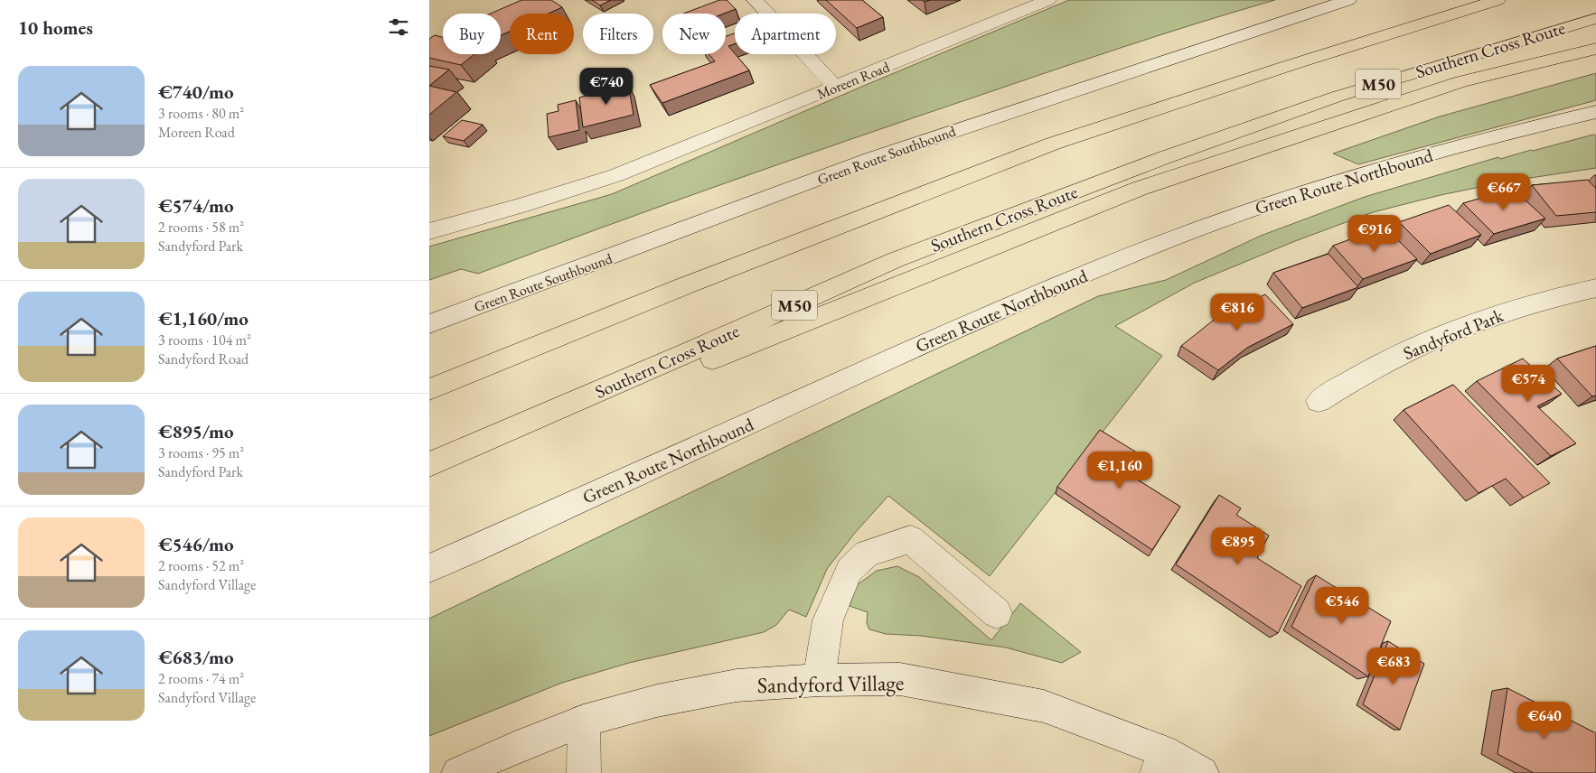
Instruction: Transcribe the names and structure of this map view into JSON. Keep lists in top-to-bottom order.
{
  "streets": {
    "highway": ["Southern Cross Route", "M50"],
    "main road": [
      "Moreen Road",
      "Green Route Southbound",
      "Green Route Northbound",
      "Sandyford Park",
      "Sandyford Village"
    ]
  },
  "page": {
    "heading": "10 homes",
    "chip": [
      "Buy",
      "Rent",
      "Filters",
      "New",
      "Apartment"
    ],
    "list": [
      {
        "name": "€740/mo",
        "note": "3 rooms · 80 m² · Moreen Road"
      },
      {
        "name": "€574/mo",
        "note": "2 rooms · 58 m² · Sandyford Park"
      },
      {
        "name": "€1,160/mo",
        "note": "3 rooms · 104 m² · Sandyford Road"
      },
      {
        "name": "€895/mo",
        "note": "3 rooms · 95 m² · Sandyford Park"
      },
      {
        "name": "€546/mo",
        "note": "2 rooms · 52 m² · Sandyford Village"
      },
      {
        "name": "€683/mo",
        "note": "2 rooms · 74 m² · Sandyford Village"
      }
    ],
    "price": [
      "€740",
      "€667",
      "€916",
      "€816",
      "€574",
      "€1,160",
      "€895",
      "€546",
      "€683",
      "€640"
    ]
  }
}
